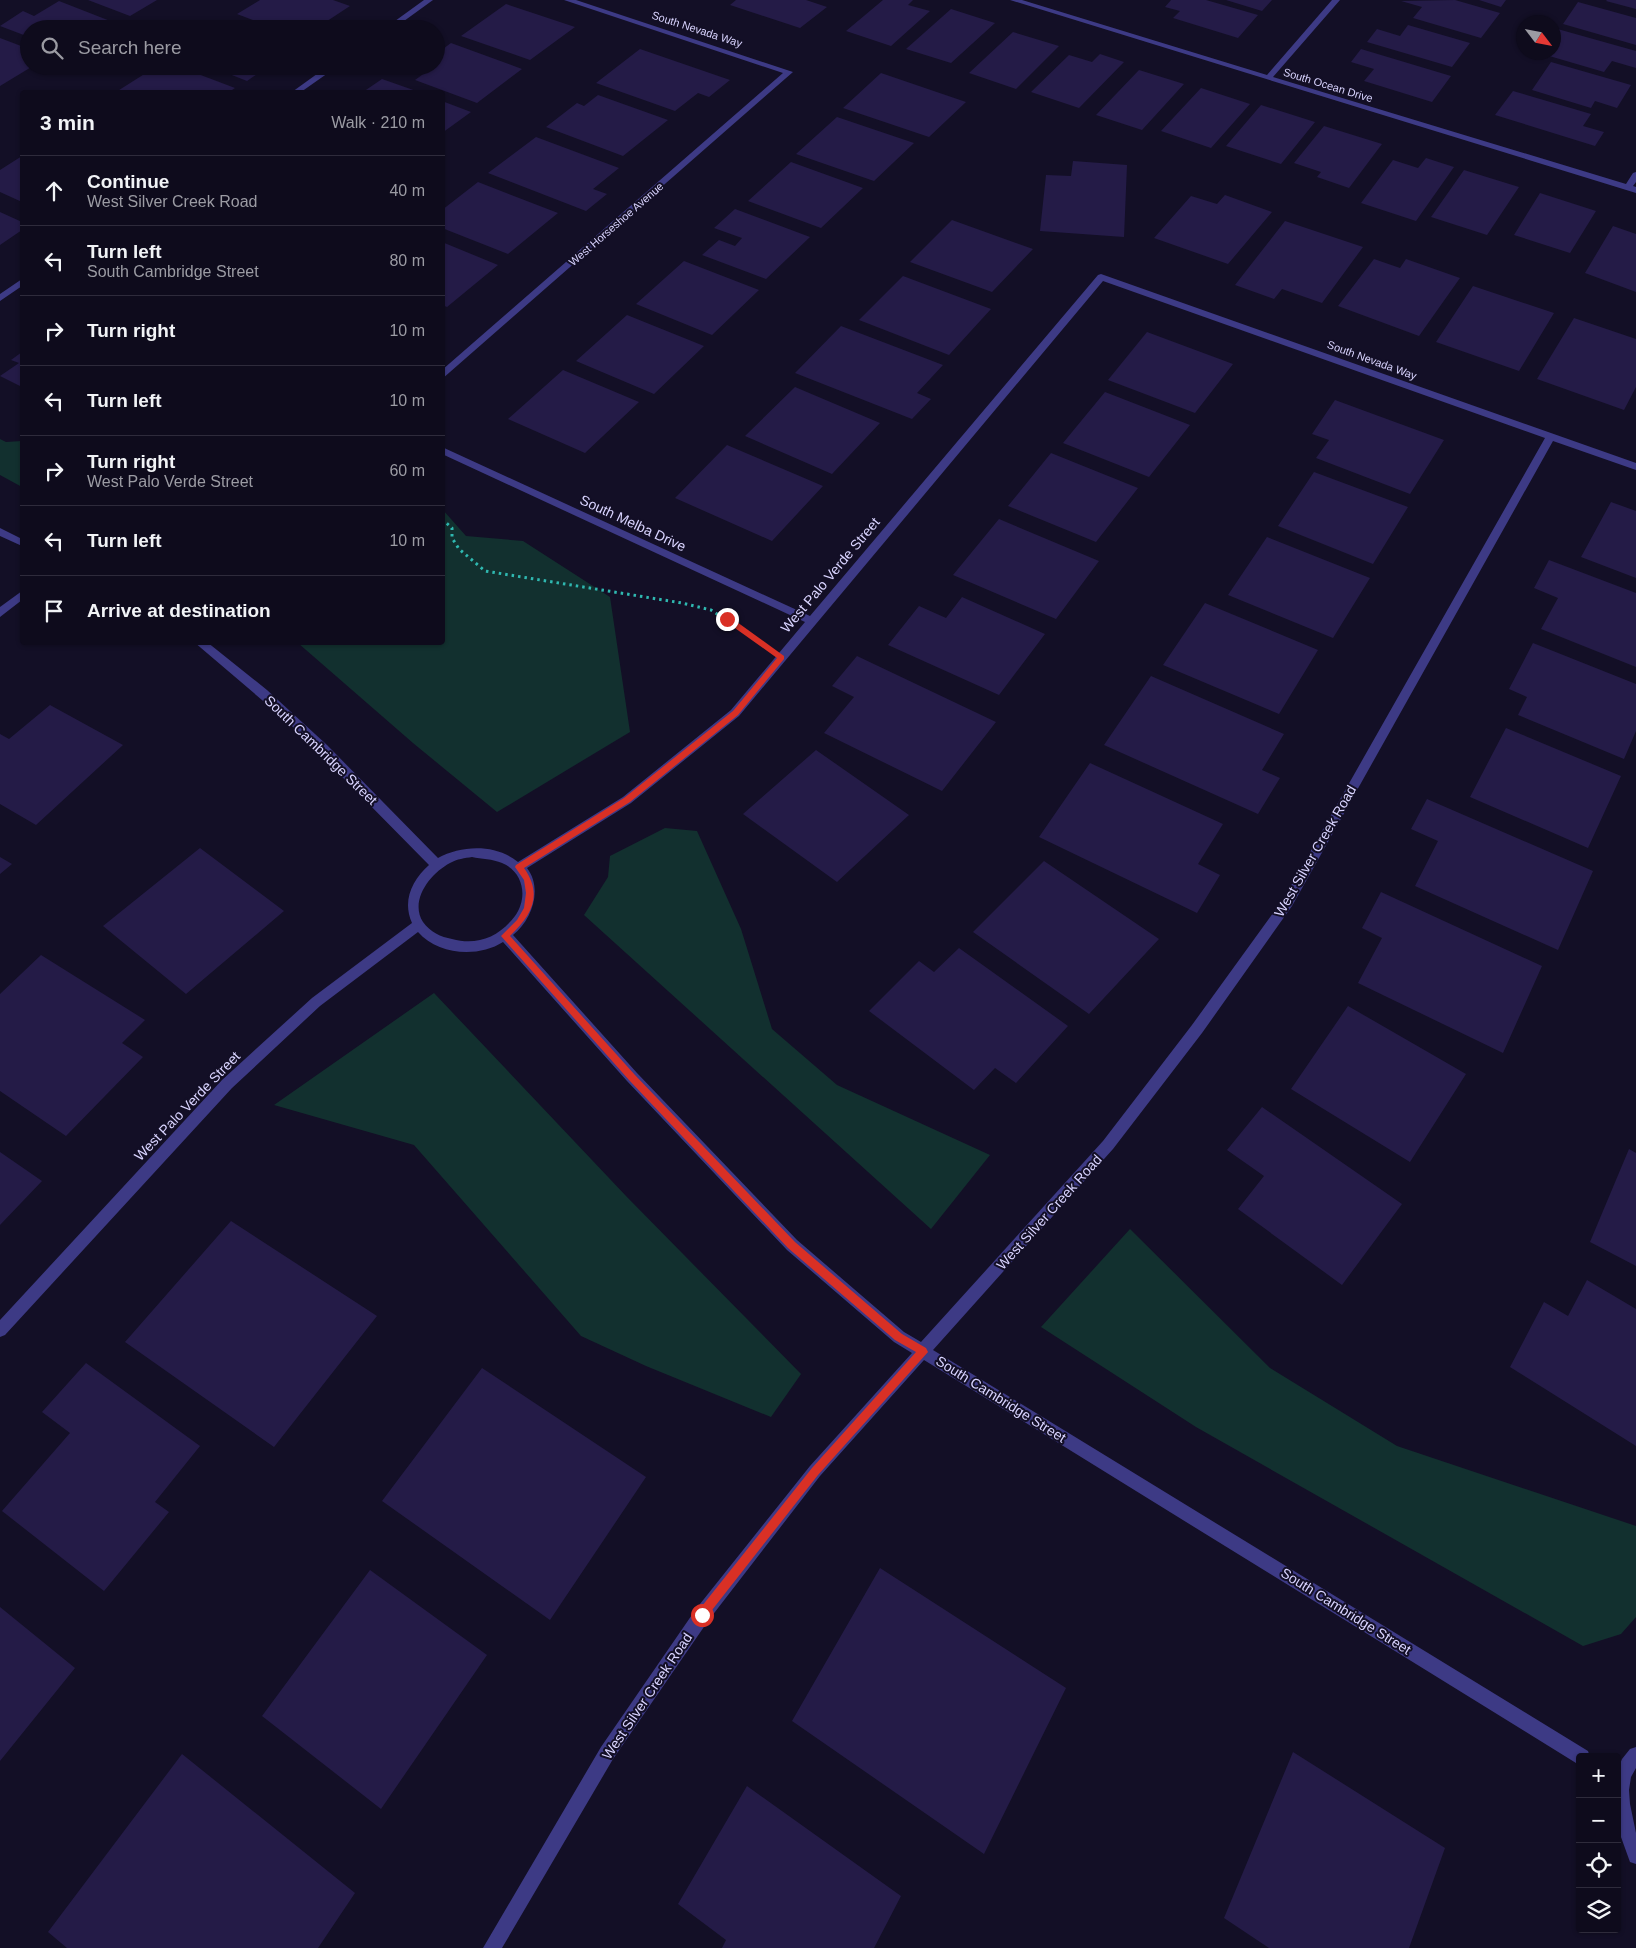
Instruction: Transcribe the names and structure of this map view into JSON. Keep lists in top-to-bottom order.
{
  "streets": {
    "street": [
      "South Nevada Way",
      "South Ocean Drive",
      "West Horseshoe Avenue",
      "South Melba Drive",
      "West Palo Verde Street",
      "South Cambridge Street",
      "West Silver Creek Road"
    ]
  },
  "crossings": [
    ["South Nevada Way", "West Horseshoe Avenue"],
    ["South Nevada Way", "West Palo Verde Street"],
    ["South Nevada Way", "West Silver Creek Road"],
    ["South Melba Drive", "West Palo Verde Street"],
    ["West Palo Verde Street", "South Cambridge Street"],
    ["South Cambridge Street", "West Silver Creek Road"]
  ],
  "north": "bottom right",
  "page": {
    "search": "Search here",
    "heading": ["3 min", "Walk · 210 m"],
    "list": [
      ["Continue", "West Silver Creek Road", "40 m"],
      ["Turn left", "South Cambridge Street", "80 m"],
      ["Turn right", "10 m"],
      ["Turn left", "10 m"],
      ["Turn right", "West Palo Verde Street", "60 m"],
      ["Turn left", "10 m"],
      "Arrive at destination"
    ],
    "map_buttons": ["+", "−"]
  }
}
